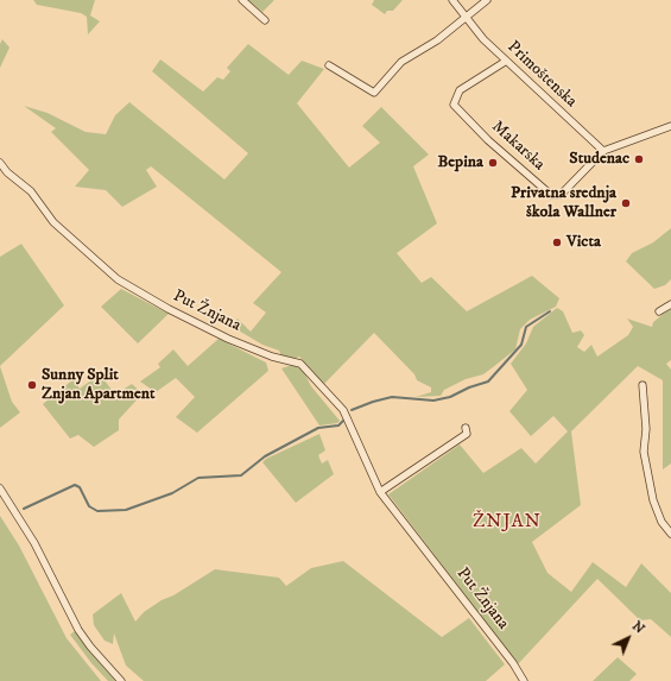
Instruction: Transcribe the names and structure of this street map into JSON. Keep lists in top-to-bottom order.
{
  "streets": {
    "street": ["Primoštenska", "Makarska", "Put Žnjana"]
  },
  "crossings": [
    ["Primoštenska", "Makarska"]
  ],
  "districts": ["ŽNJAN"],
  "places": [
    "Studenac",
    "Bepina",
    "Privatna srednja škola Wallner",
    "Victa",
    "Sunny Split Znjan Apartment"
  ],
  "north": "top right"
}
